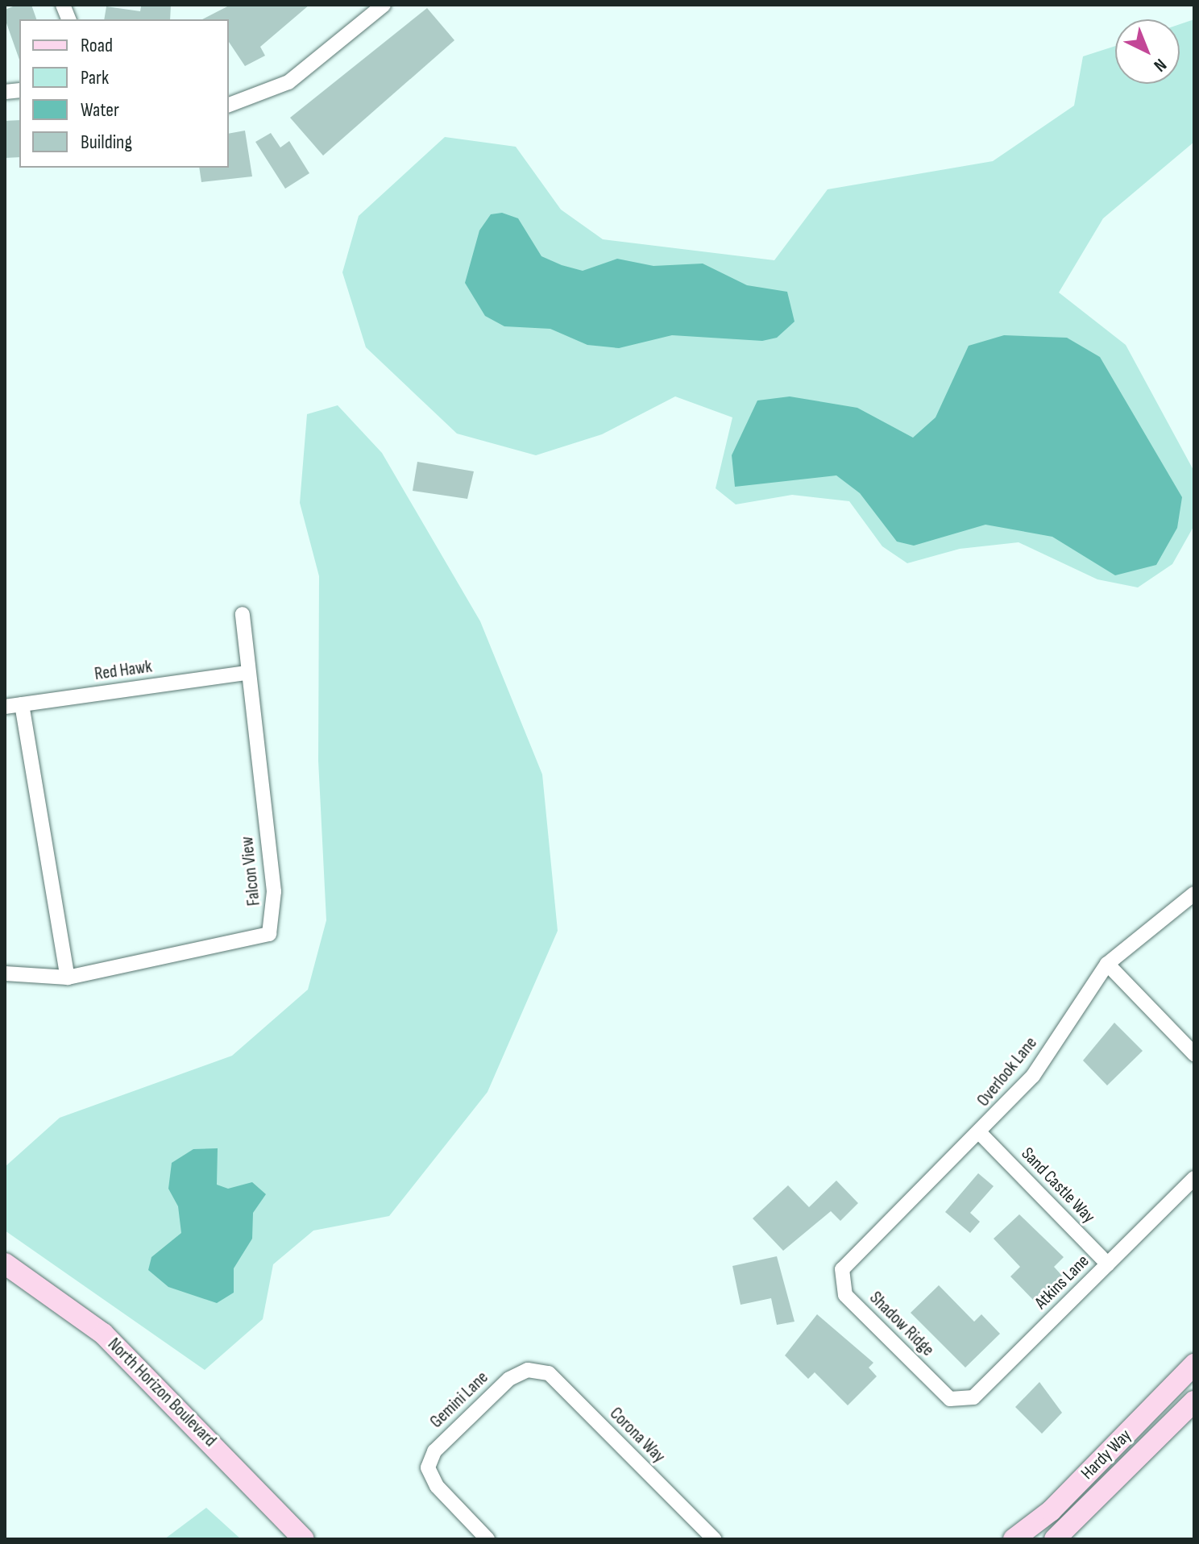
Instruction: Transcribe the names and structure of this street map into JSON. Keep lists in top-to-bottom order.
{
  "streets": {
    "main road": ["North Horizon Boulevard", "Hardy Way"],
    "street": [
      "Red Hawk",
      "Falcon View",
      "Overlook Lane",
      "Sand Castle Way",
      "Atkins Lane",
      "Shadow Ridge",
      "Gemini Lane",
      "Corona Way"
    ]
  },
  "crossings": [
    ["Red Hawk", "Falcon View"],
    ["Overlook Lane", "Sand Castle Way"],
    ["Overlook Lane", "Shadow Ridge"],
    ["Sand Castle Way", "Atkins Lane"],
    ["Atkins Lane", "Shadow Ridge"],
    ["Gemini Lane", "Corona Way"]
  ],
  "legend": [
    "Road",
    "Park",
    "Water",
    "Building"
  ],
  "north": "bottom right"
}
